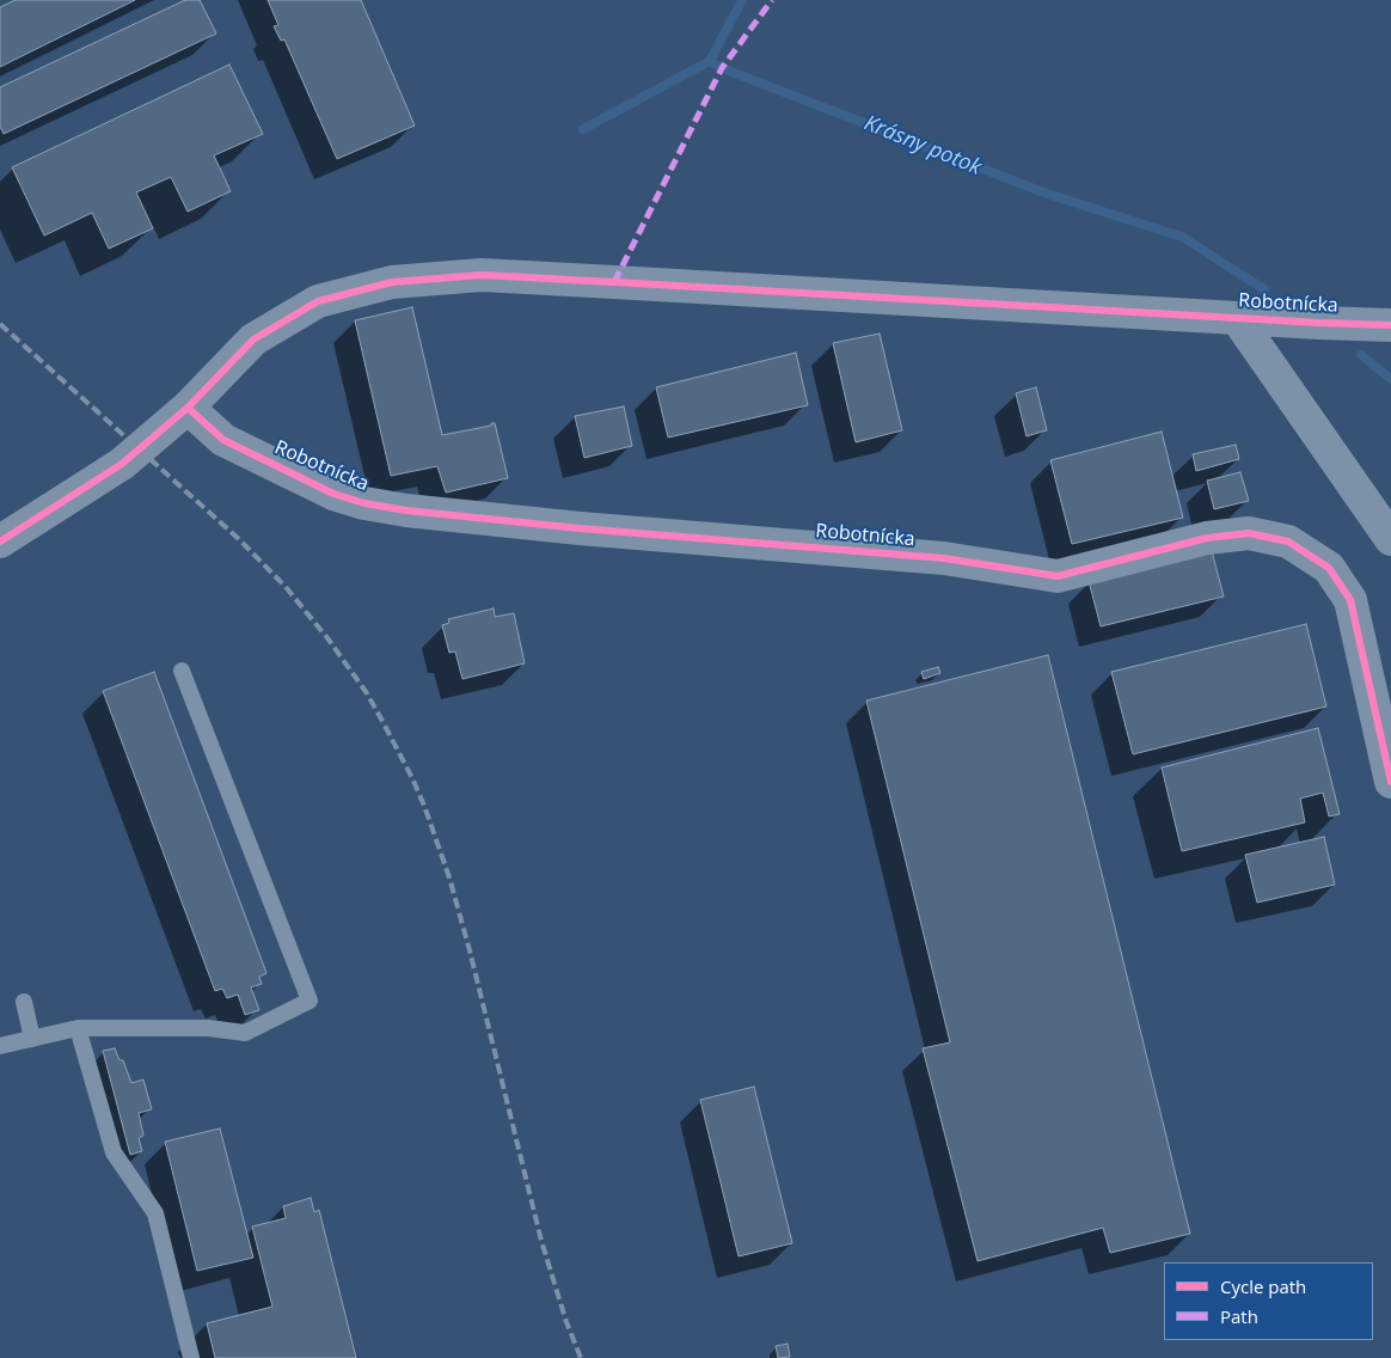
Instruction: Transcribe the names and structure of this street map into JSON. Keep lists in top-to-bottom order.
{
  "streets": {
    "street": ["Robotnícka"]
  },
  "water": ["Krásny potok"],
  "legend": ["Cycle path", "Path"]
}
